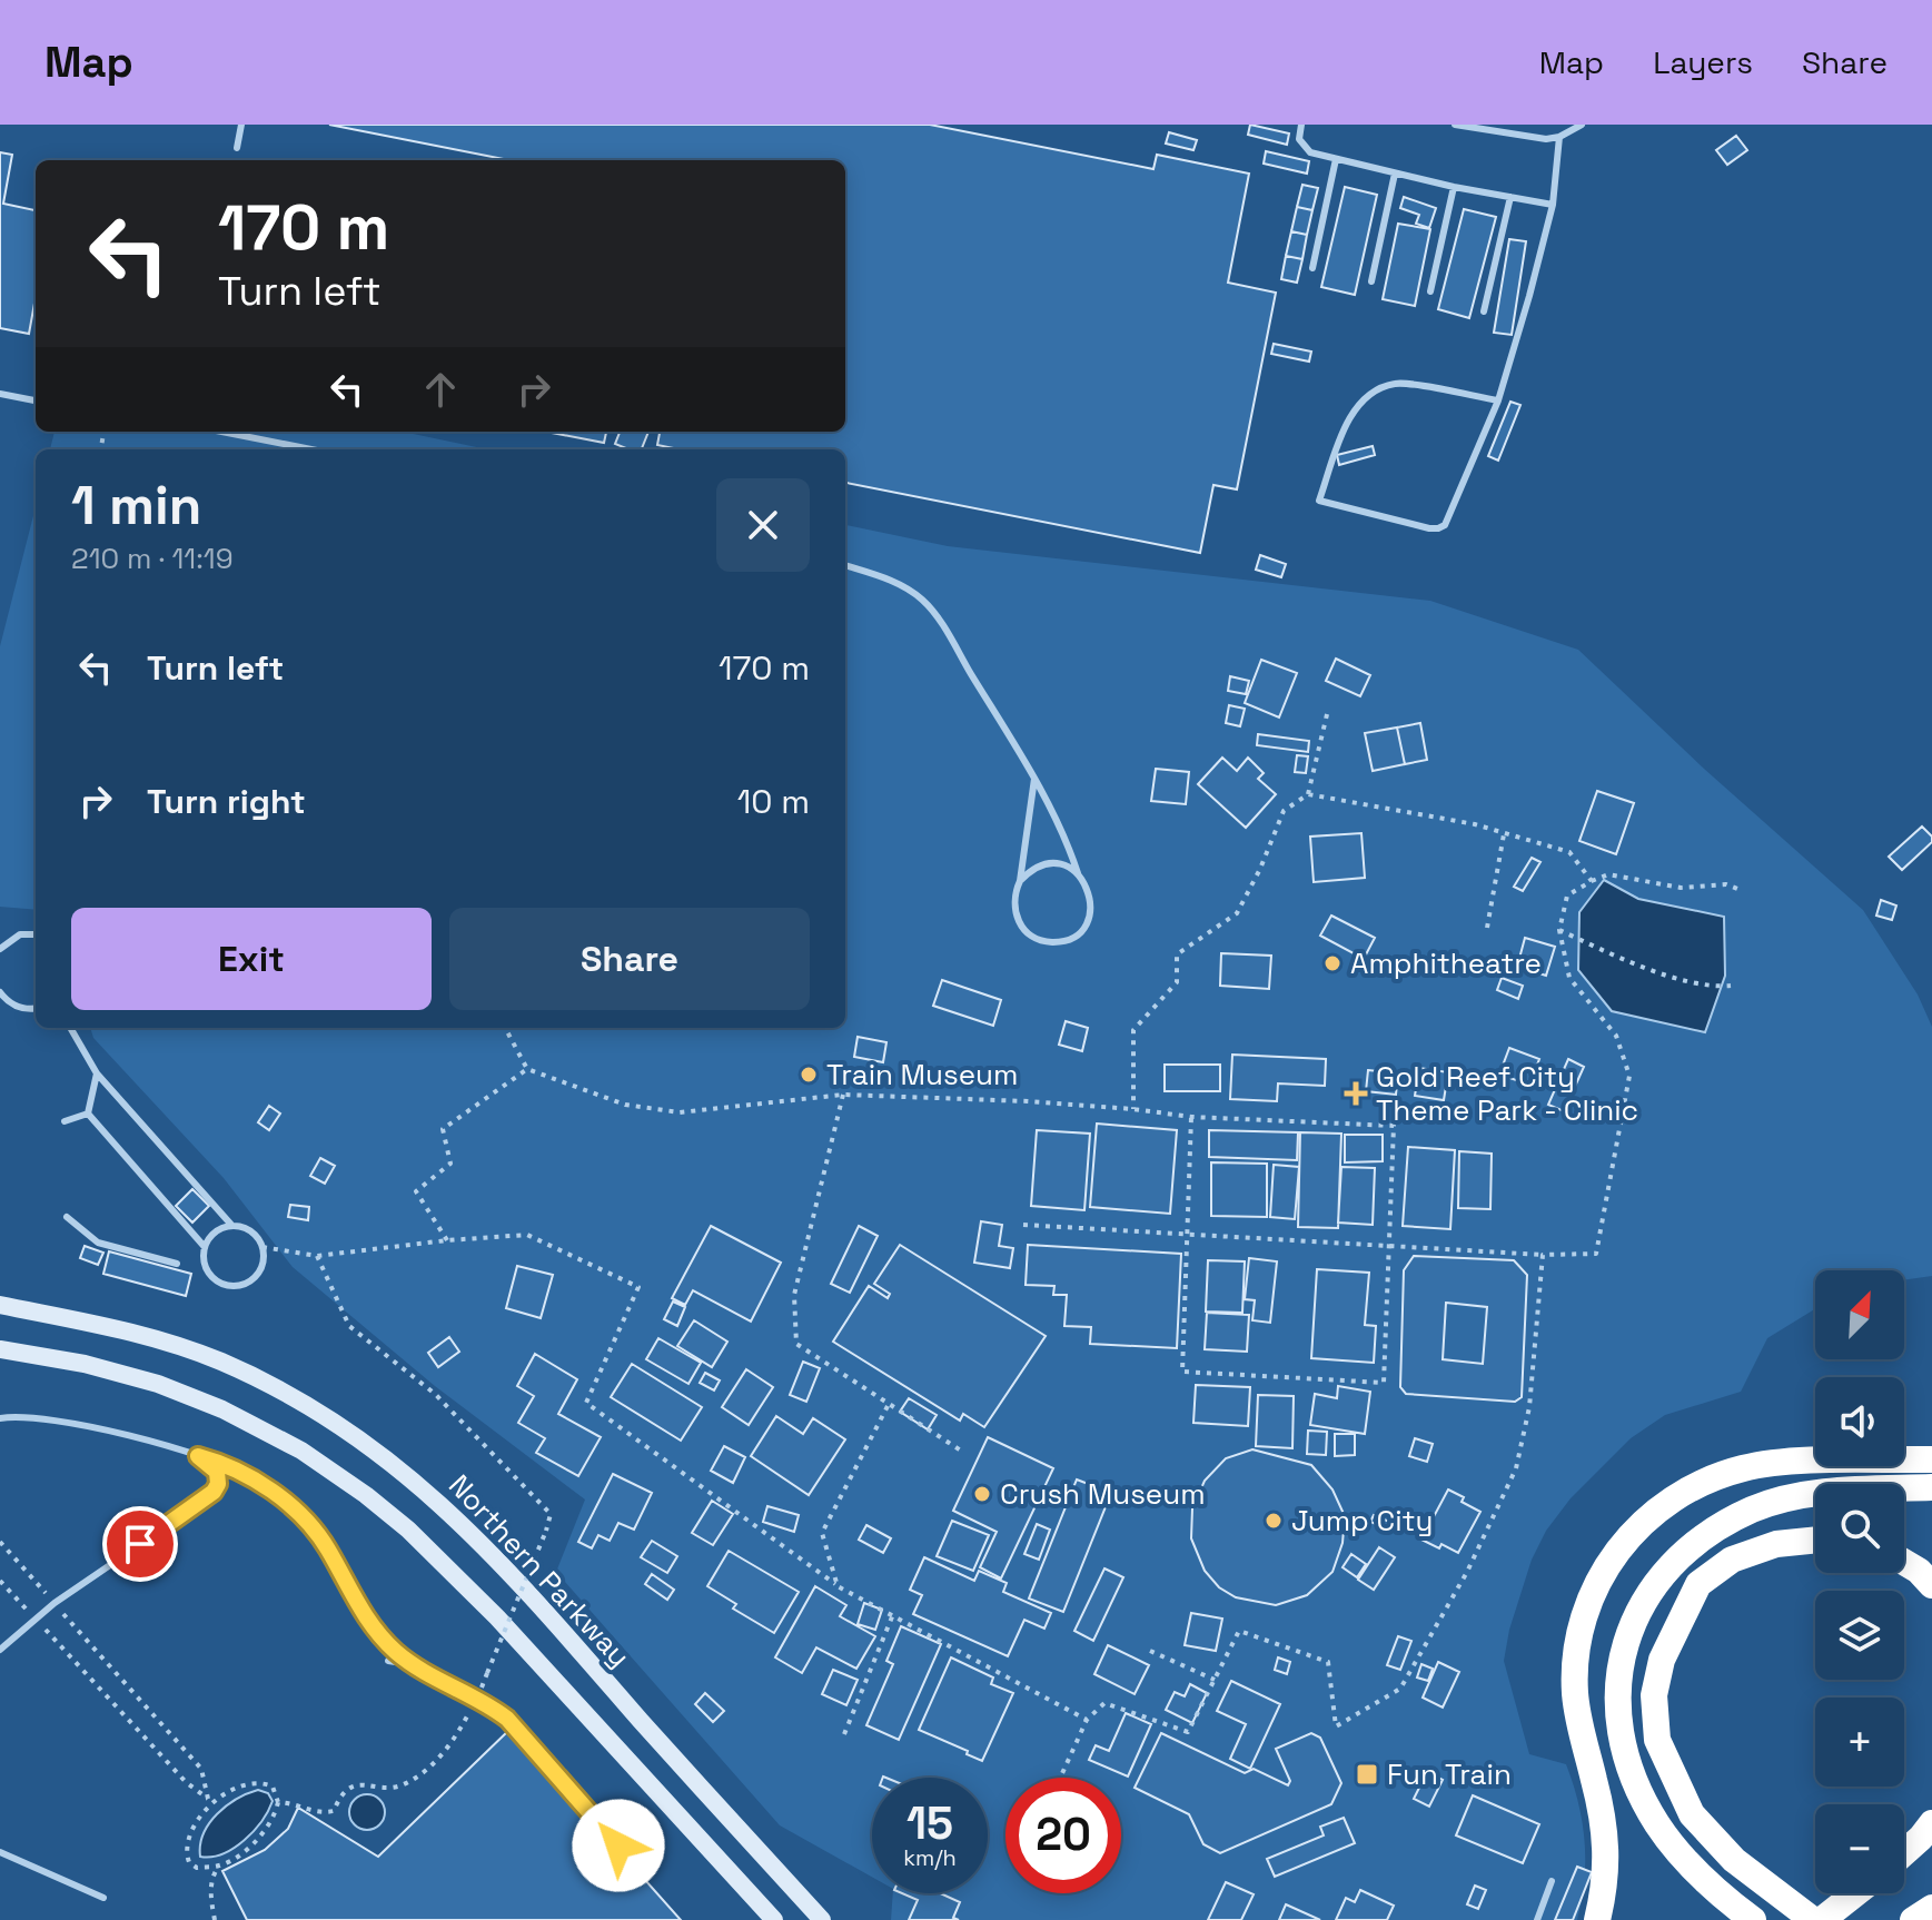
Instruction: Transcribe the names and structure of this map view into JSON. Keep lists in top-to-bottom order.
{
  "streets": {
    "main road": ["Northern Parkway"]
  },
  "places": {
    "other": [
      "Amphitheatre",
      "Train Museum",
      "Crush Museum",
      "Jump City"
    ],
    "health": ["Gold Reef City Theme Park - Clinic"],
    "transit": ["Fun Train"]
  },
  "north": "top right",
  "page": {
    "header": "Map",
    "nav": ["Map", "Layers", "Share"],
    "turn": ["170 m", "Turn left"],
    "heading": ["1 min", "210 m · 11:19"],
    "list": [
      {
        "name": "Turn left",
        "value": "170 m"
      },
      {
        "name": "Turn right",
        "value": "10 m"
      }
    ],
    "buttons": ["Exit", "Share"],
    "map_buttons": ["+", "−"],
    "speed": "15 km/h",
    "limit": "20"
  }
}
